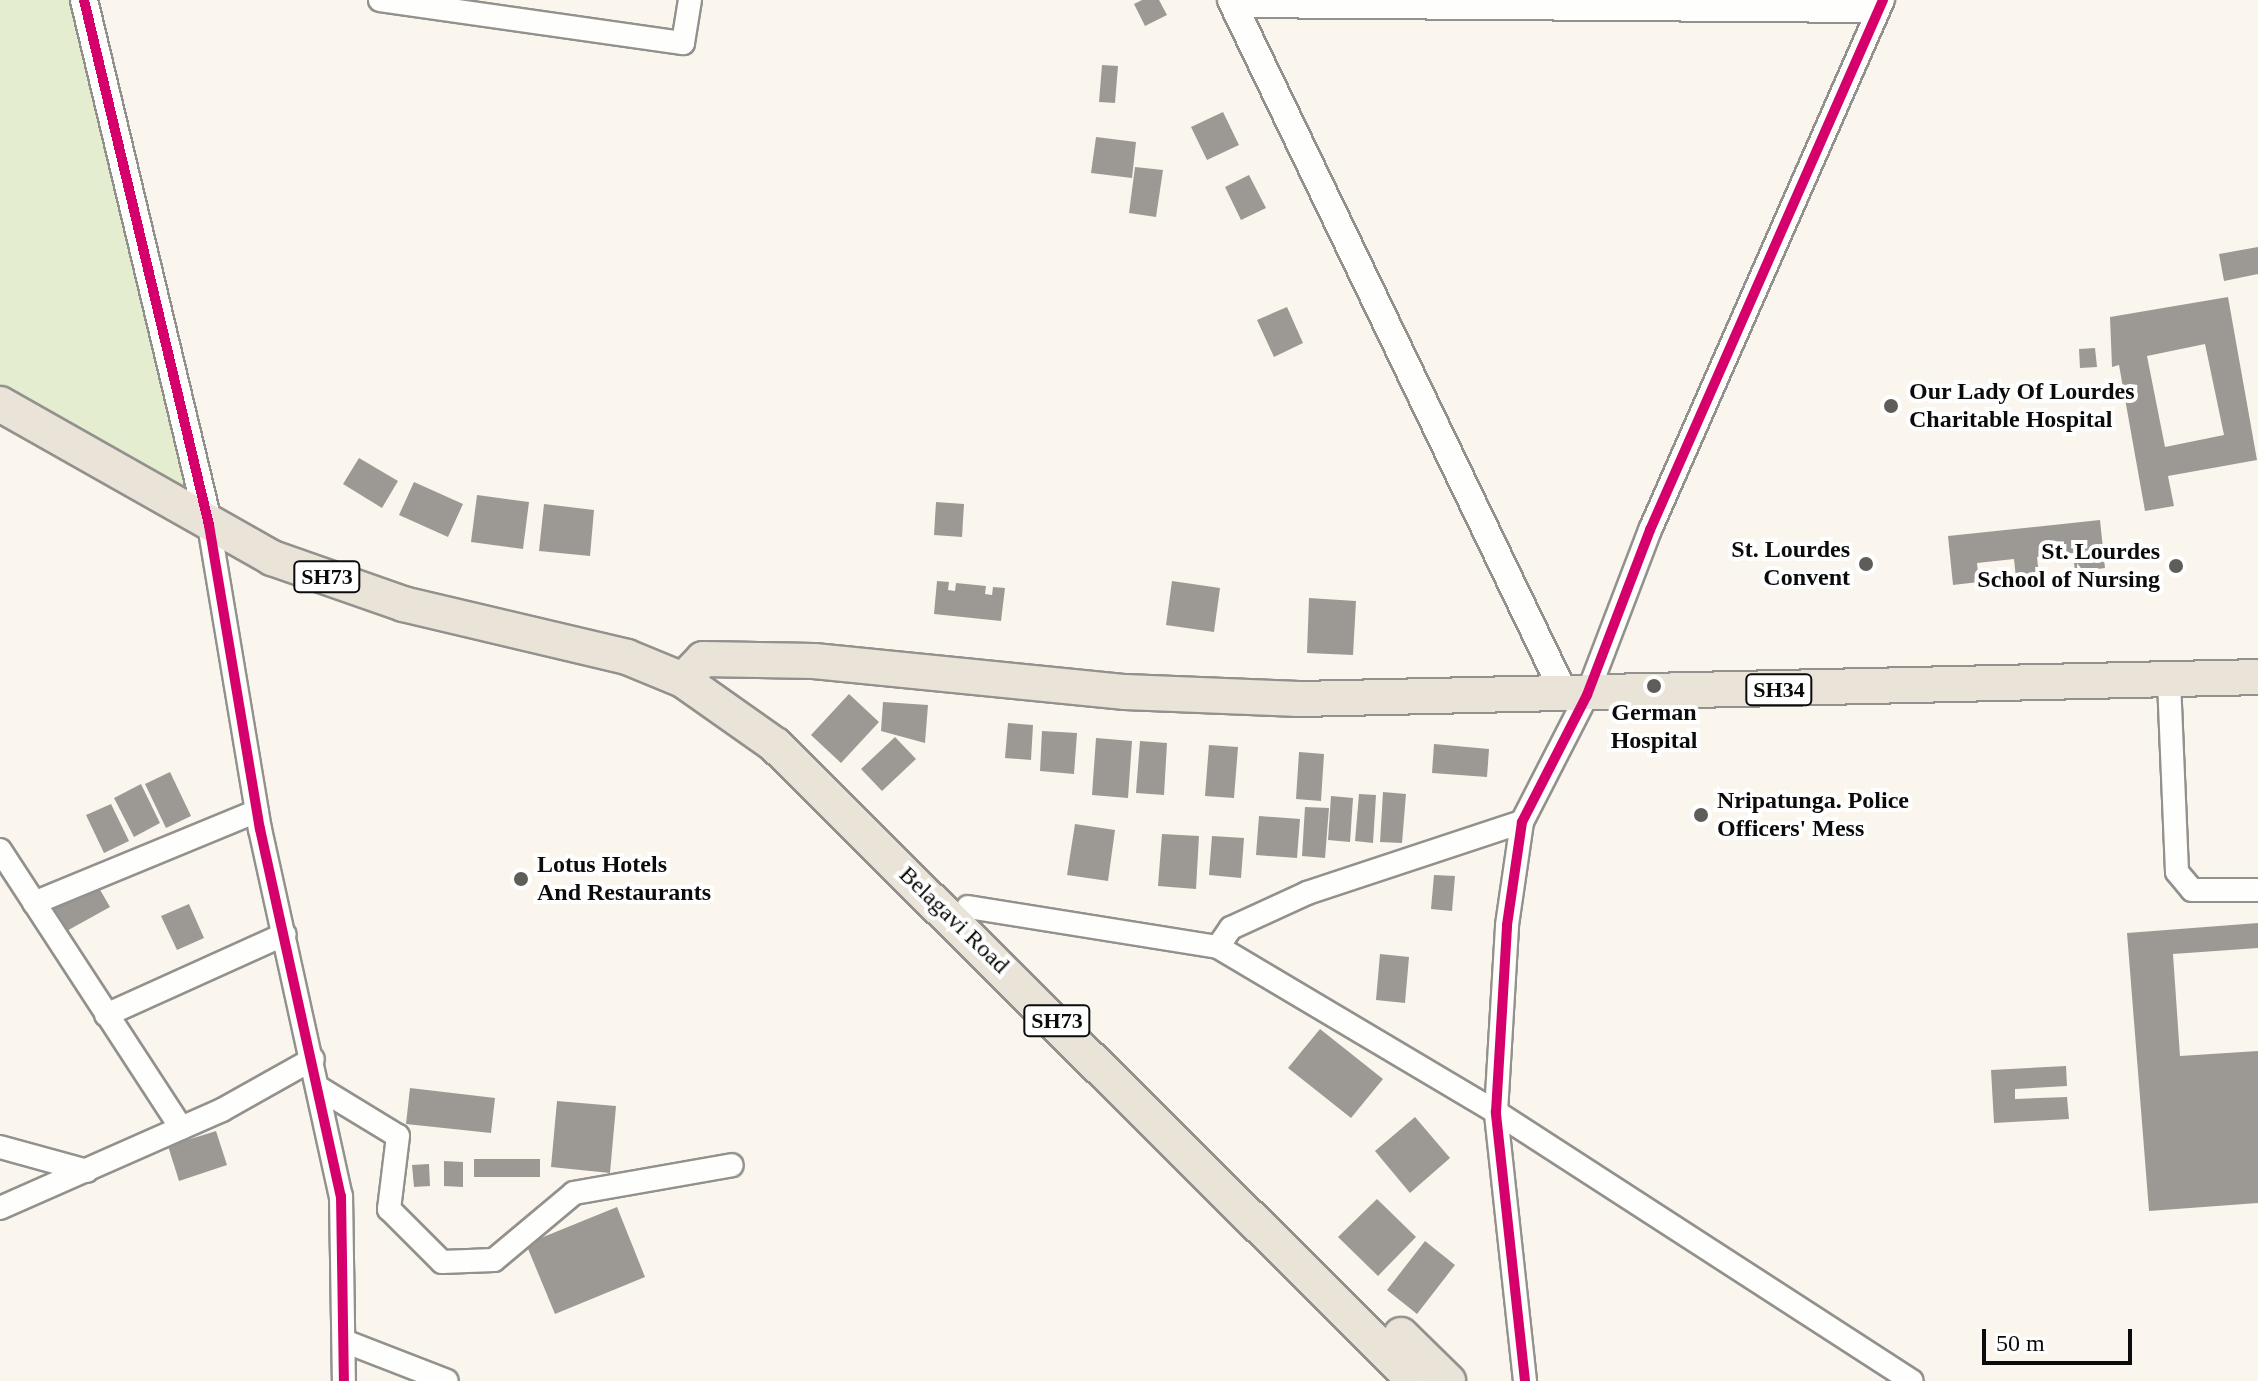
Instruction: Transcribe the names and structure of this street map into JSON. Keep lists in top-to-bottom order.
{
  "streets": {
    "main road": ["SH73", "SH34", "Belagavi Road"]
  },
  "crossings": [
    ["SH73", "SH34"],
    ["SH73", "Belagavi Road"],
    ["SH34", "Belagavi Road"]
  ],
  "places": [
    "Our Lady Of Lourdes Charitable Hospital",
    "St. Lourdes Convent",
    "St. Lourdes School of Nursing",
    "German Hospital",
    "Nripatunga. Police Officers' Mess",
    "Lotus Hotels And Restaurants"
  ],
  "scale_bar": "50 m"
}
